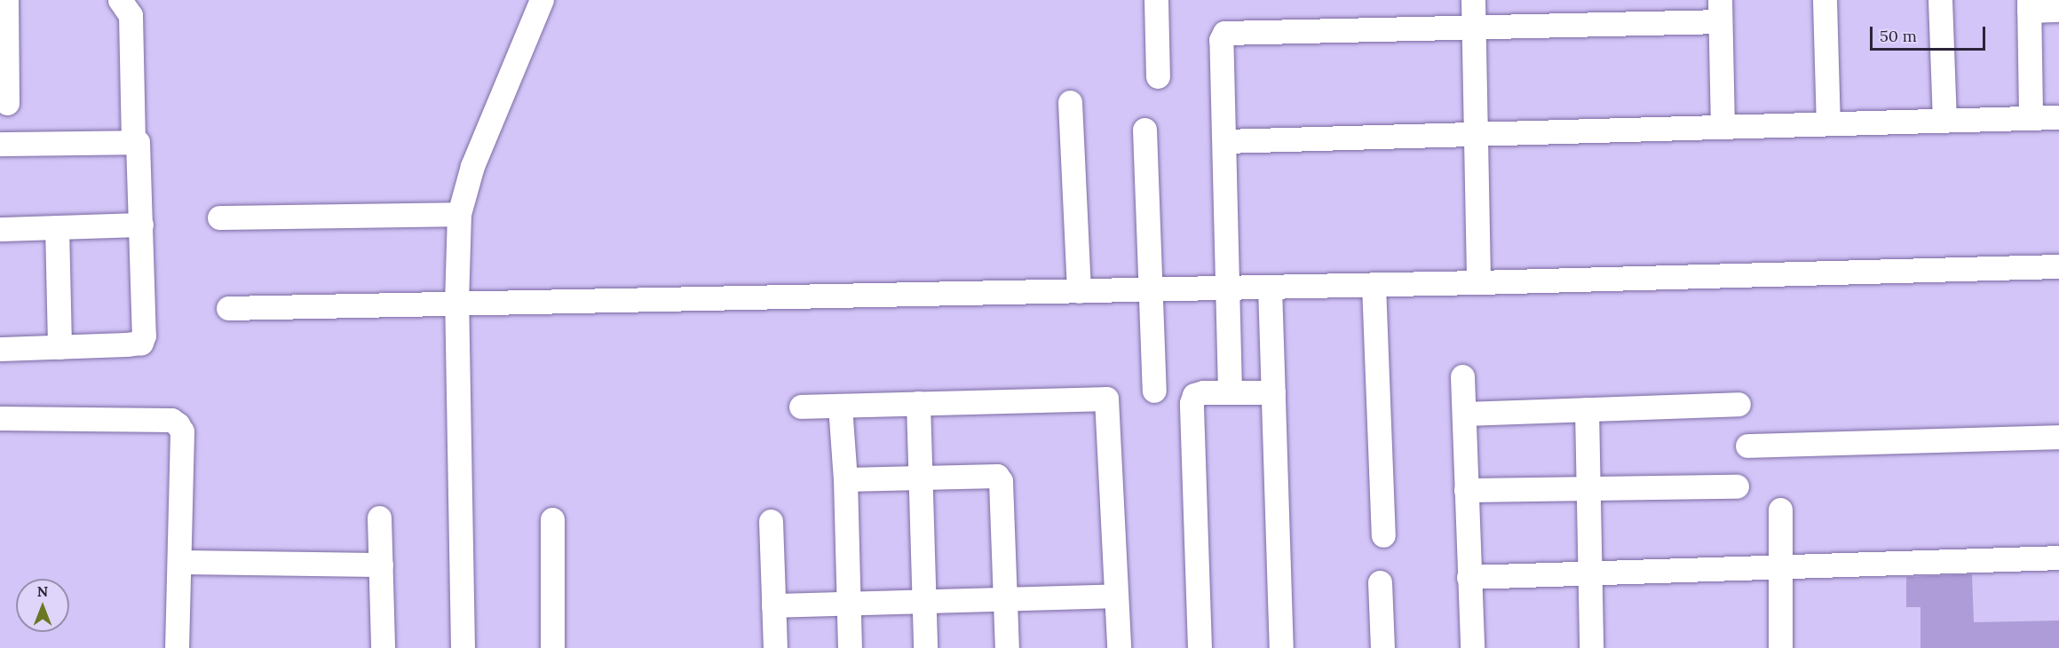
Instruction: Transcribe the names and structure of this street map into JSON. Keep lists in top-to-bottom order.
{
  "scale_bar": "50 m",
  "north": "top"
}
